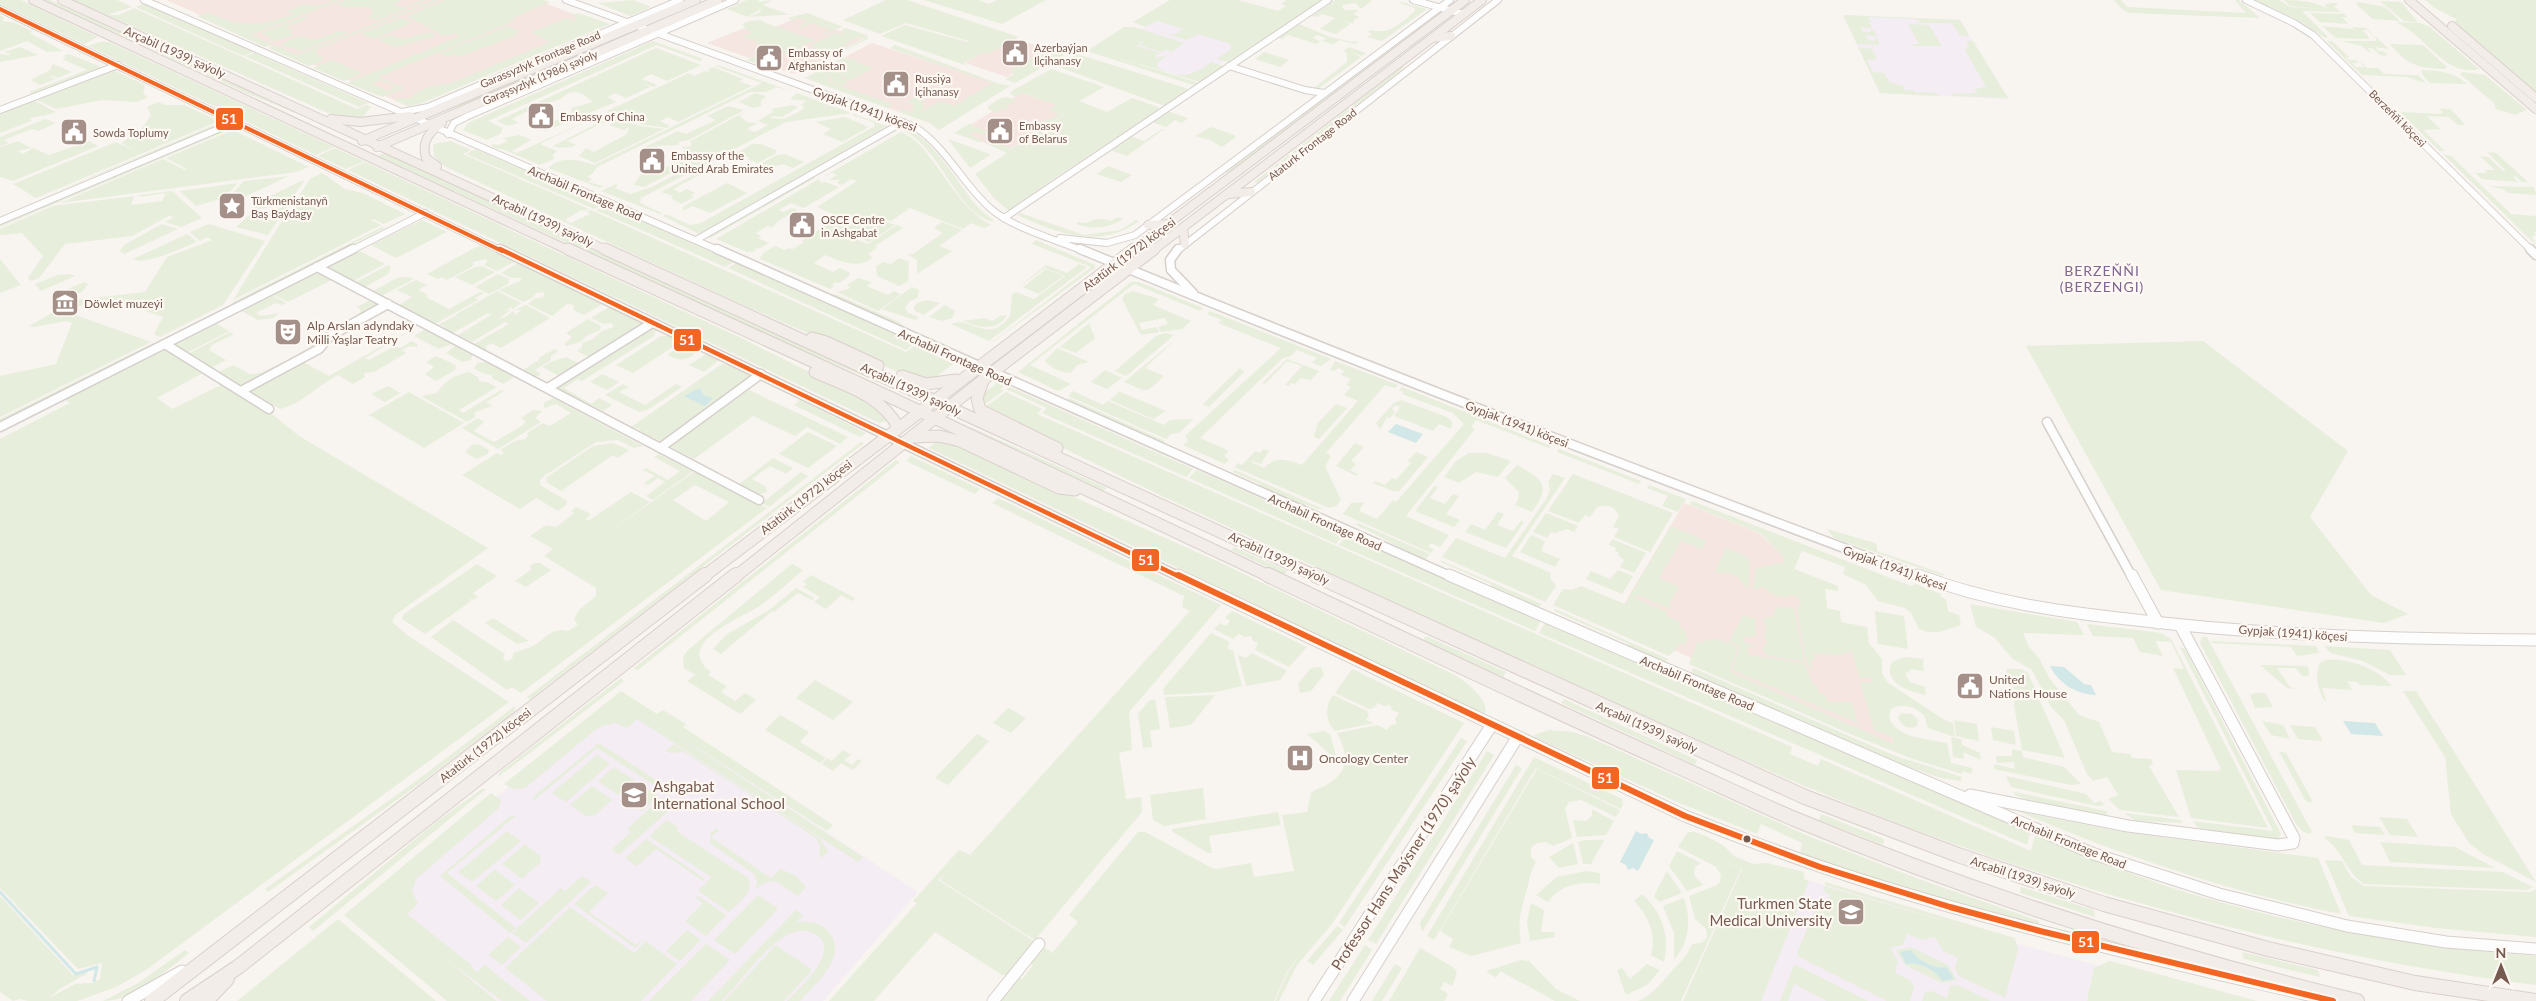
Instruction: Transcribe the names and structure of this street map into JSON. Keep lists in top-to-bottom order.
{
  "streets": {
    "main road": ["Arçabil (1939) şaýoly", "Garaşsyzlyk (1986) şaýoly", "Atatürk (1972) köçesi"],
    "street": [
      "Garassyzlyk Frontage Road",
      "Gypjak (1941) köçesi",
      "Berzeňňi köçesi",
      "Ataturk Frontage Road",
      "Archabil Frontage Road",
      "Professor Hans Maýsner (1970) şaýoly"
    ]
  },
  "crossings": [
    ["Arçabil (1939) şaýoly", "Atatürk (1972) köçesi"],
    ["Garassyzlyk Frontage Road", "Gypjak (1941) köçesi"],
    ["Garassyzlyk Frontage Road", "Archabil Frontage Road"],
    ["Garaşsyzlyk (1986) şaýoly", "Gypjak (1941) köçesi"],
    ["Garaşsyzlyk (1986) şaýoly", "Archabil Frontage Road"],
    ["Gypjak (1941) köçesi", "Ataturk Frontage Road"],
    ["Gypjak (1941) köçesi", "Atatürk (1972) köçesi"],
    ["Archabil Frontage Road", "Atatürk (1972) köçesi"]
  ],
  "districts": ["BERZEŇŇI (BERZENGI)"],
  "places": {
    "public building": [
      "Azerbaýjan Ilçihanasy",
      "Embassy of Afghanistan",
      "Russiýa lçihanasy",
      "Embassy of China",
      "Embassy of Belarus",
      "Sowda Toplumy",
      "Embassy of the United Arab Emirates",
      "OSCE Centre in Ashgabat",
      "United Nations House"
    ],
    "place": ["Türkmenistanyň Baş Baýdagy"],
    "museum": ["Döwlet muzeýi"],
    "theatre": ["Alp Arslan adyndaky Milli Ýaşlar Teatry"],
    "hospital": ["Oncology Center"],
    "school or university": ["Ashgabat International School", "Turkmen State Medical University"]
  },
  "lines": ["transit line 51"],
  "north": "top"
}
